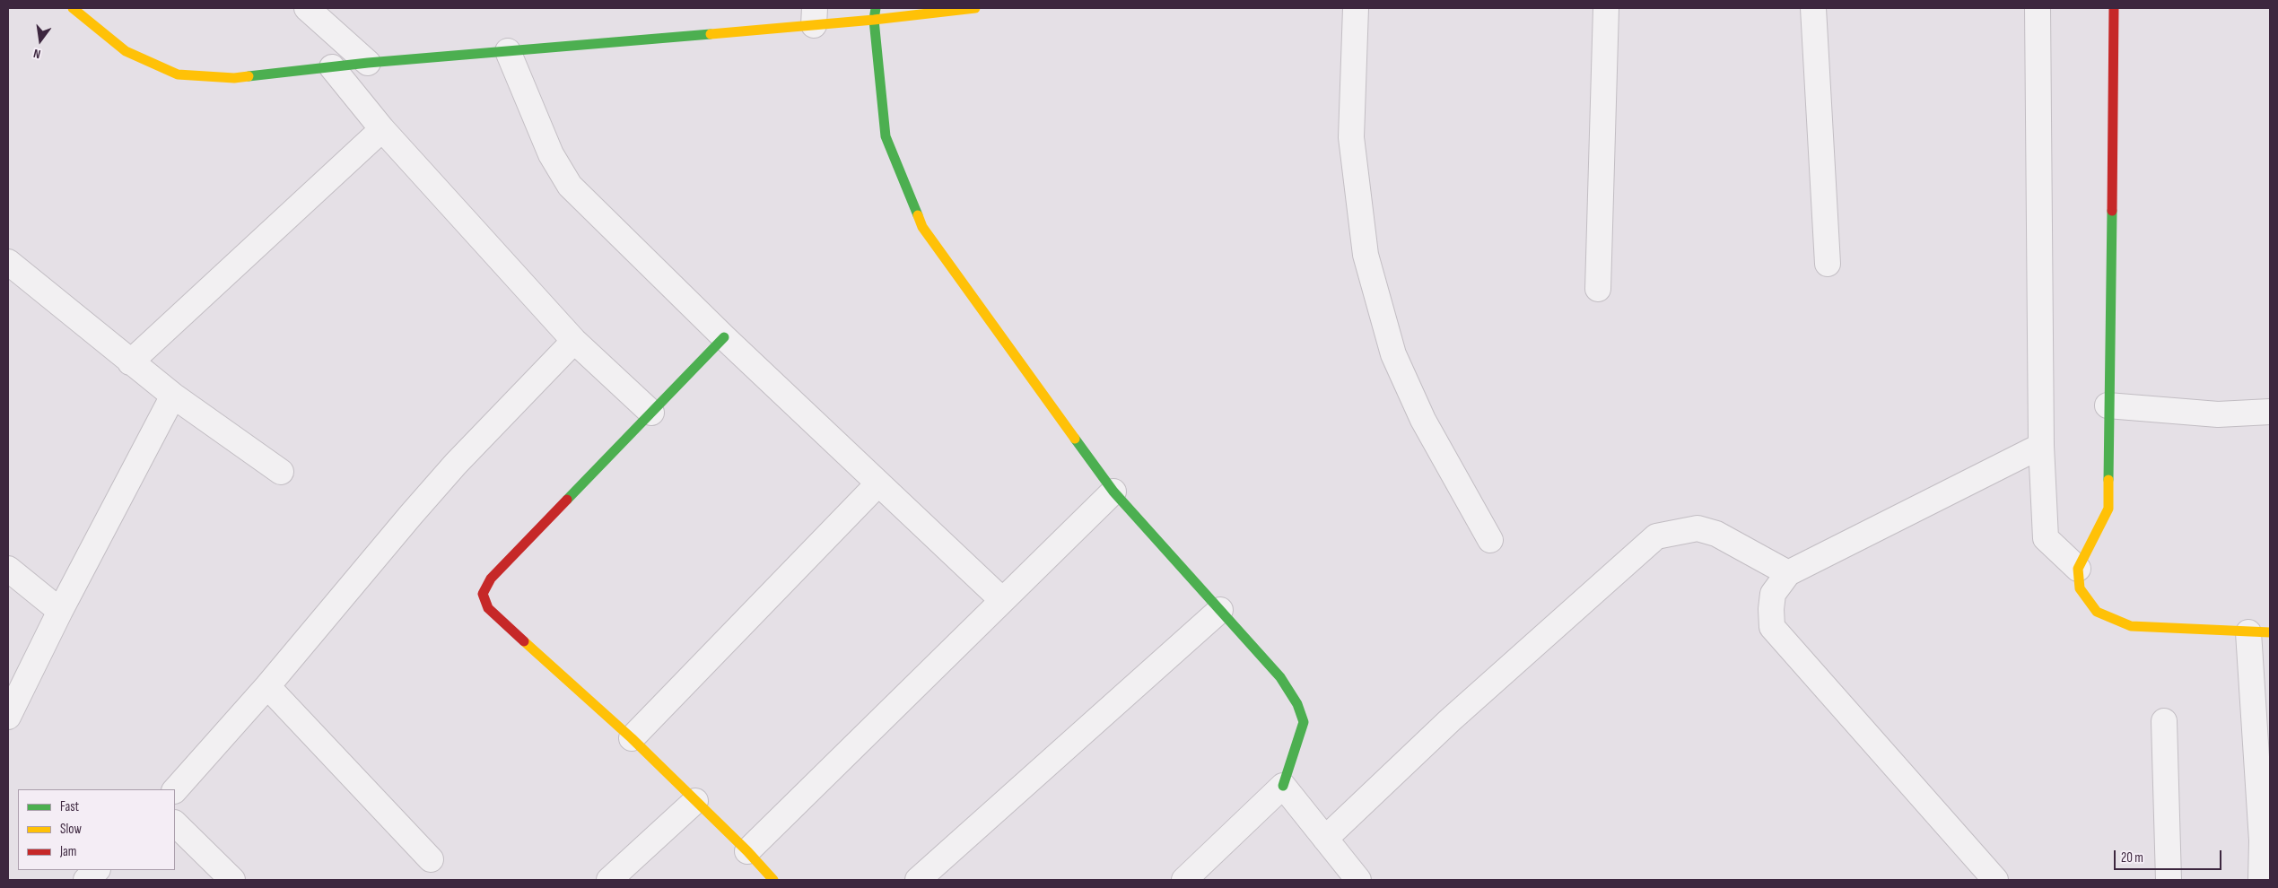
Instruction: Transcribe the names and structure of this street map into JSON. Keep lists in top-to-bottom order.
{
  "legend": ["Fast", "Slow", "Jam"],
  "scale_bar": "20 m",
  "north": "bottom"
}
